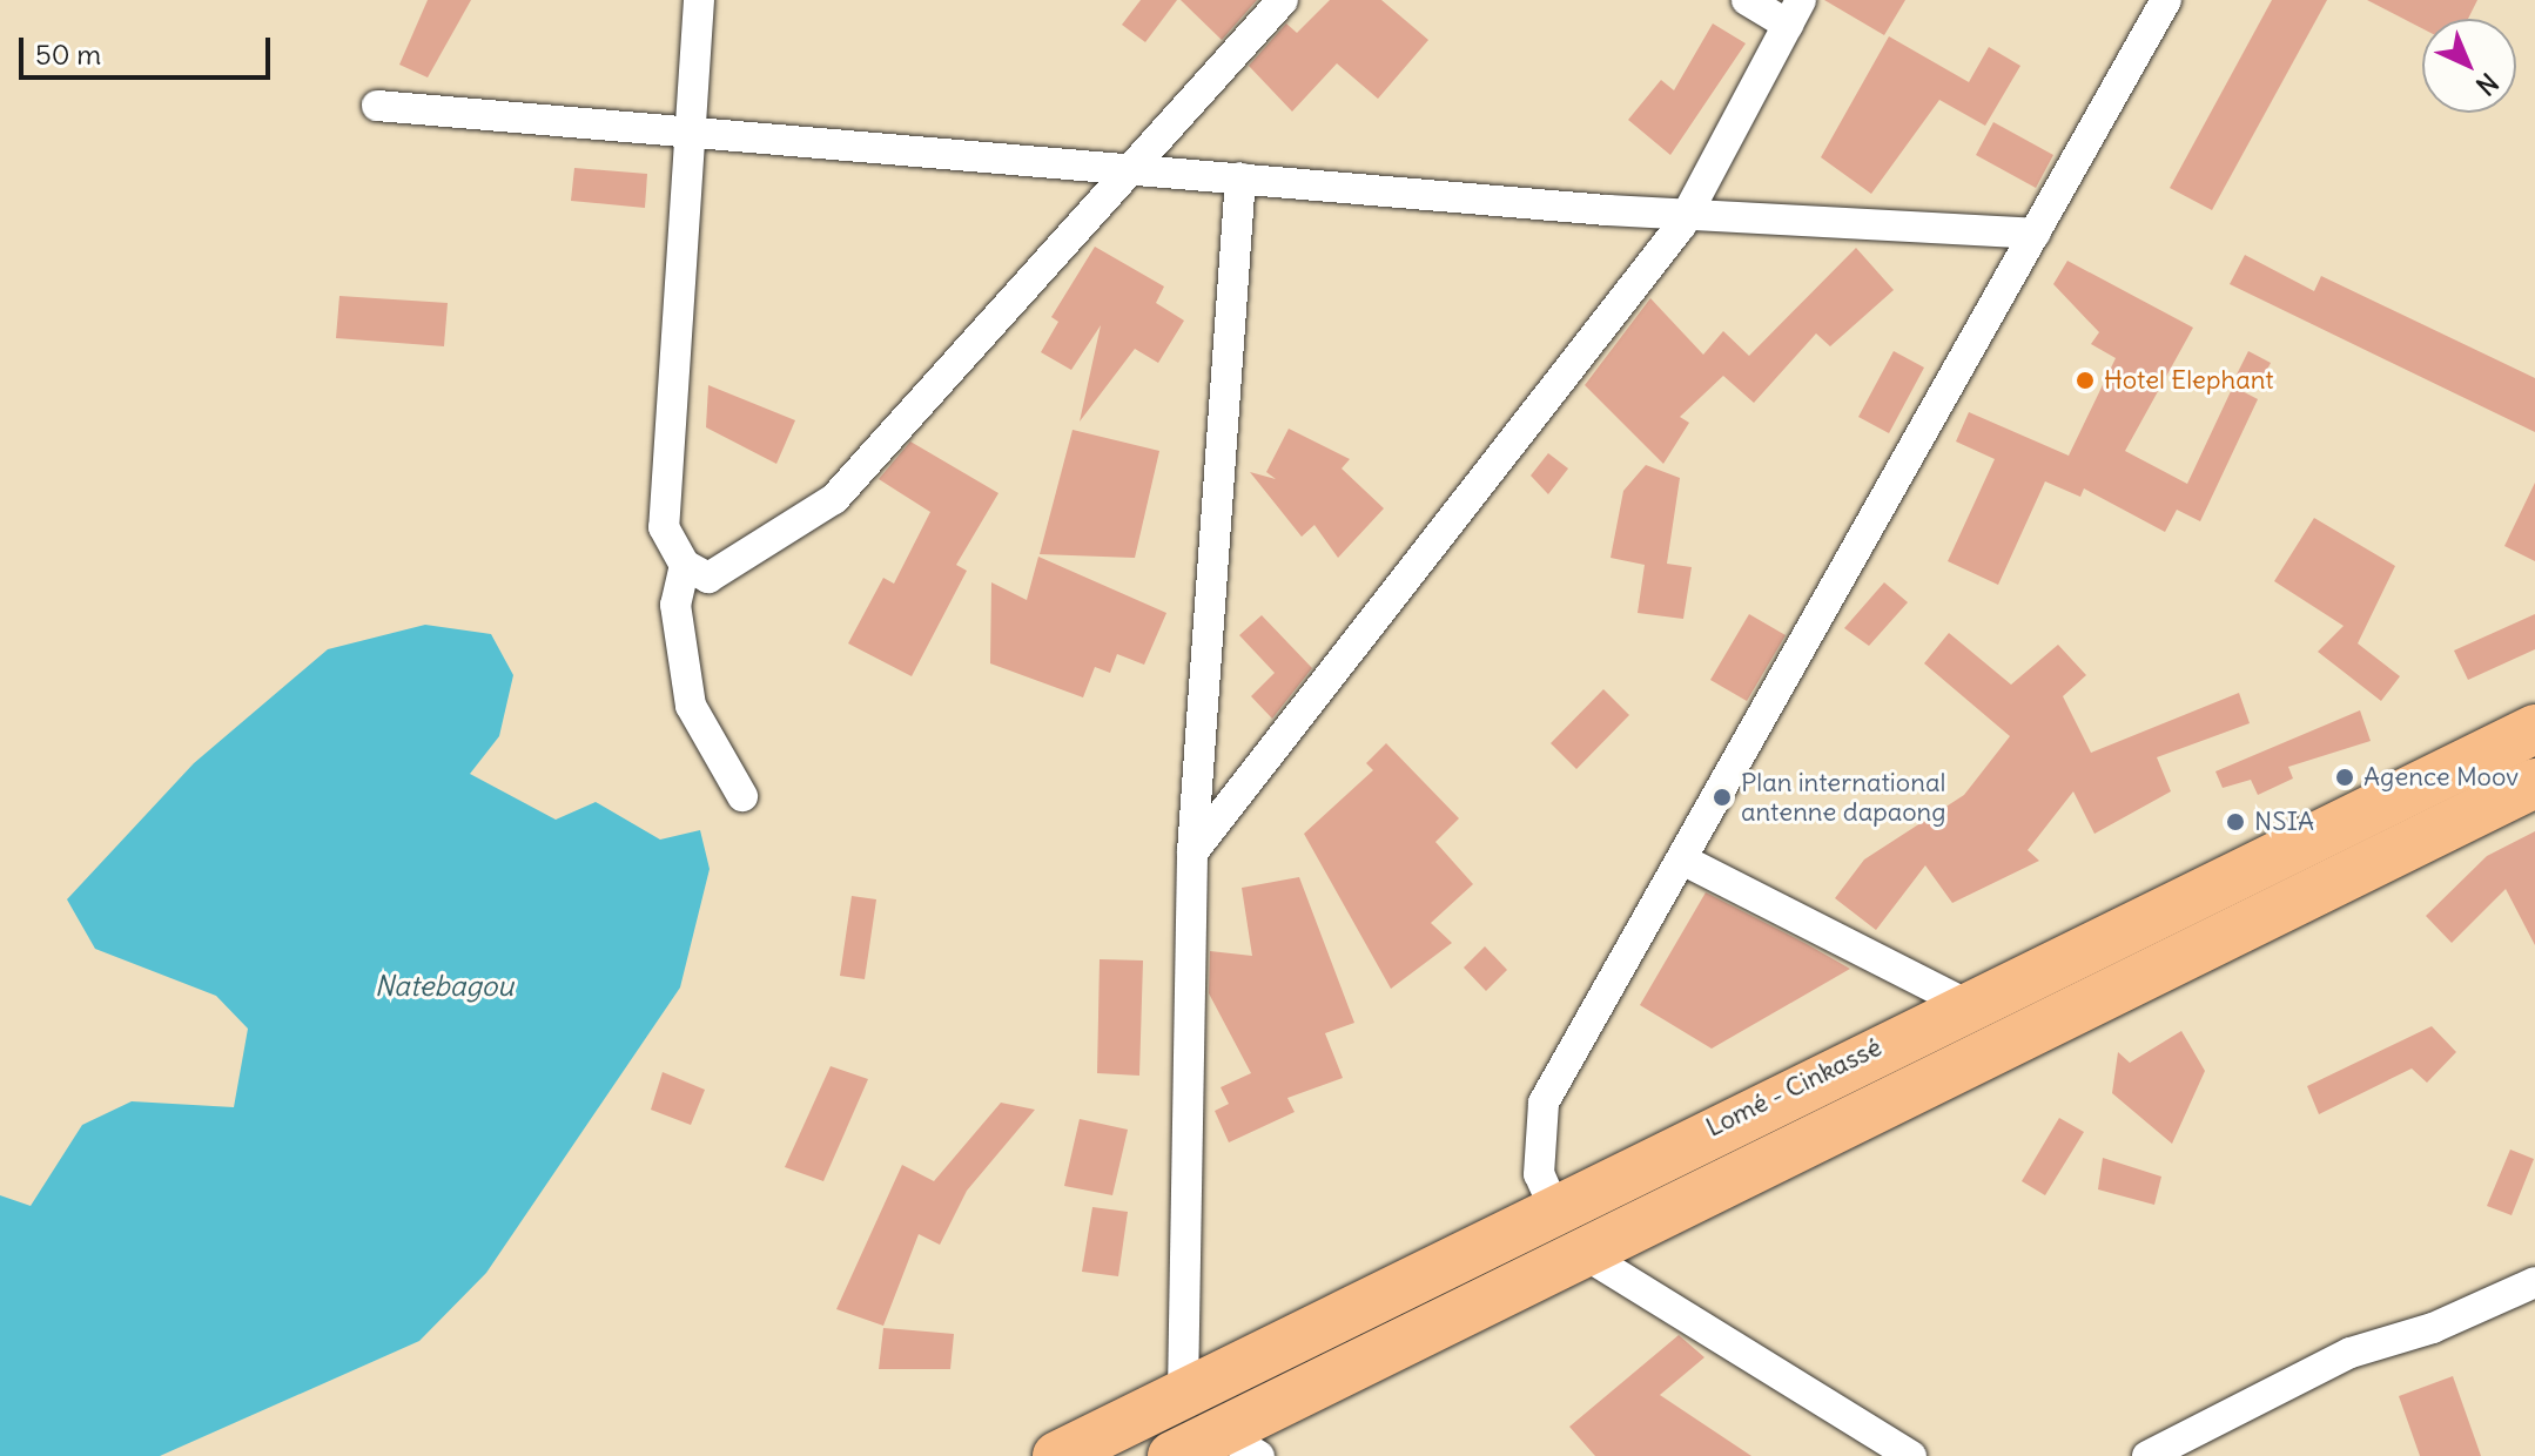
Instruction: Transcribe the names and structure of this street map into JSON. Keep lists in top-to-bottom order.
{
  "streets": {
    "highway": ["Lomé - Cinkassé"]
  },
  "water": ["Natebagou"],
  "places": [
    "Hotel Elephant",
    "Agence Moov",
    "Plan international antenne dapaong",
    "NSIA"
  ],
  "scale_bar": "50 m",
  "north": "bottom right"
}
